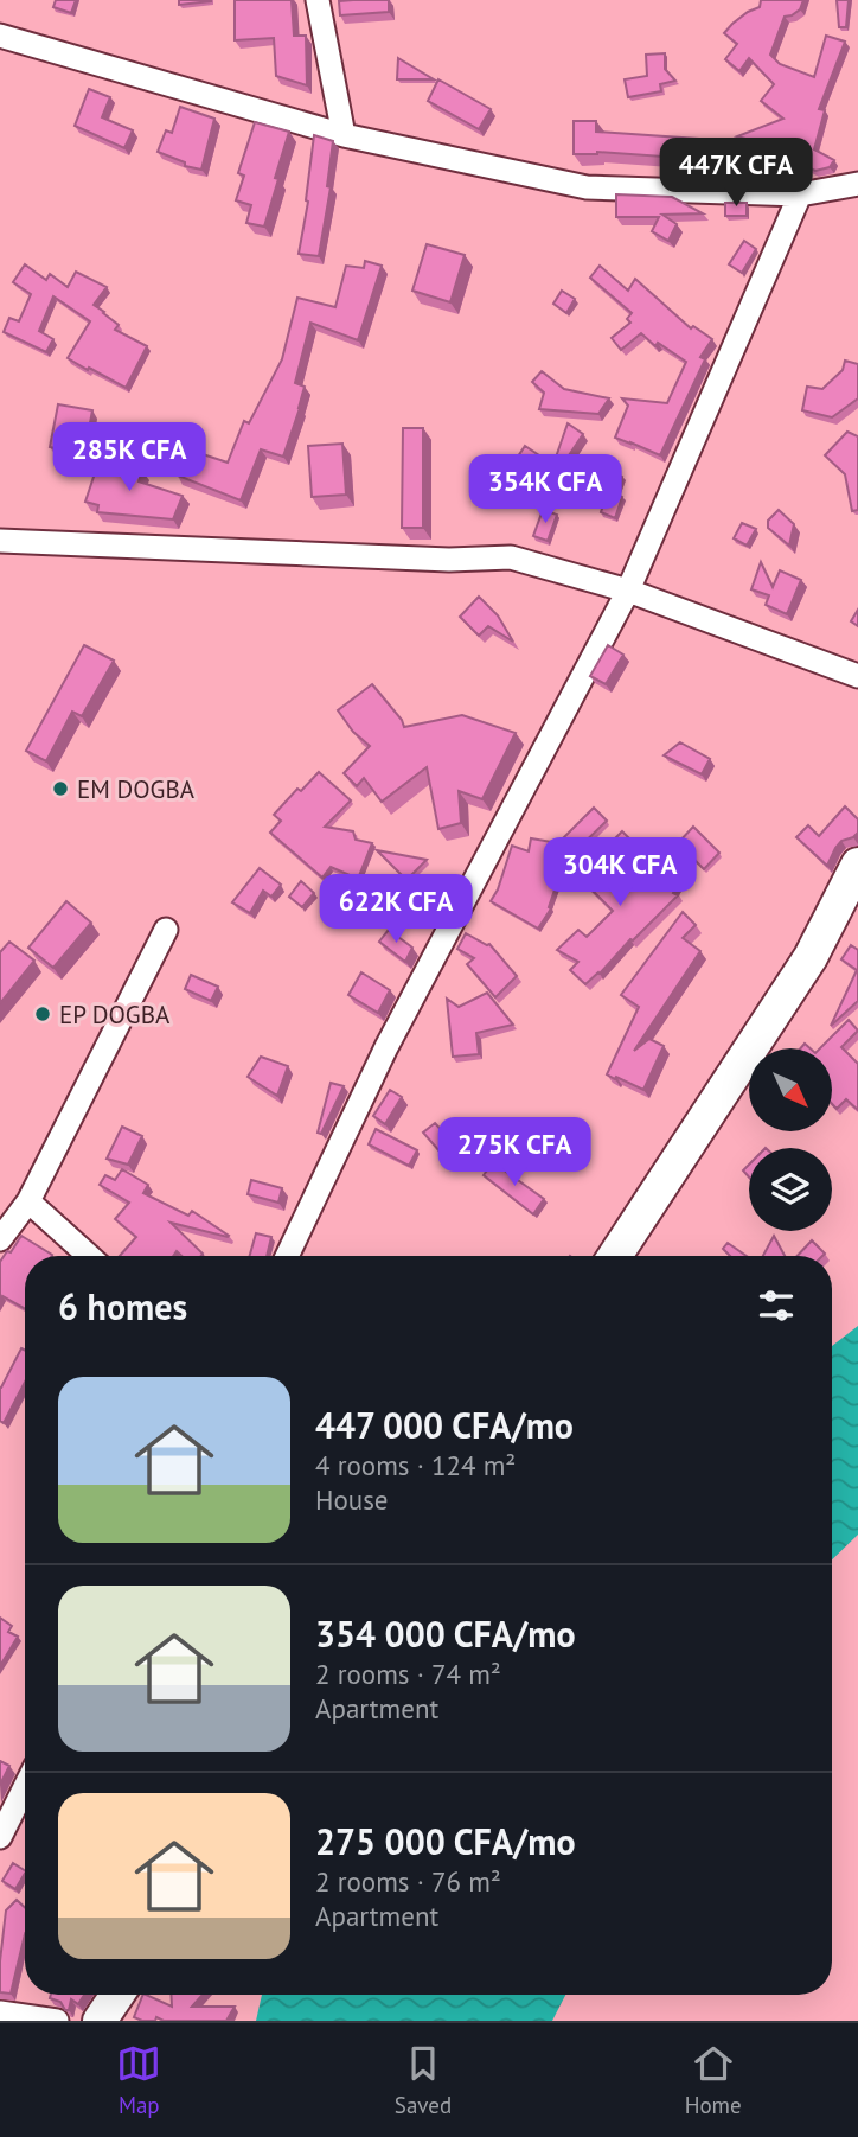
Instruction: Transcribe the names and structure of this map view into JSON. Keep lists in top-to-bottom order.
{
  "places": ["EM DOGBA", "EP DOGBA"],
  "north": "bottom right",
  "page": {
    "price": [
      "447K CFA",
      "285K CFA",
      "354K CFA",
      "304K CFA",
      "622K CFA",
      "275K CFA"
    ],
    "heading": "6 homes",
    "list": [
      {
        "name": "447 000 CFA/mo",
        "note": "4 rooms · 124 m² · House"
      },
      {
        "name": "354 000 CFA/mo",
        "note": "2 rooms · 74 m² · Apartment"
      },
      {
        "name": "275 000 CFA/mo",
        "note": "2 rooms · 76 m² · Apartment"
      }
    ],
    "tabs": ["Map", "Saved", "Home"]
  }
}
